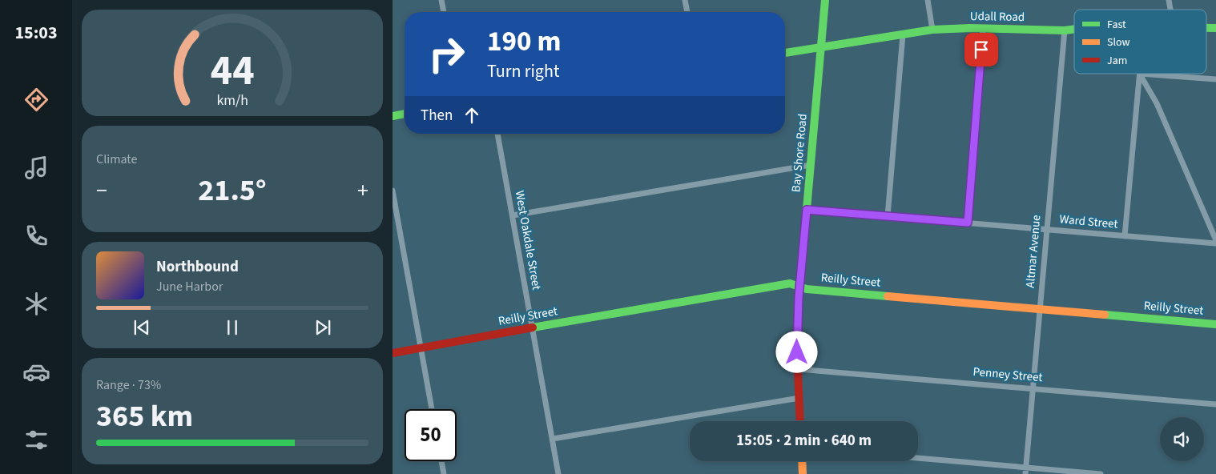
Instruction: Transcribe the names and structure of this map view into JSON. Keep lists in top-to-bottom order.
{
  "streets": {
    "street": [
      "Udall Road",
      "Bay Shore Road",
      "Ward Street",
      "West Oakdale Street",
      "Altmar Avenue",
      "Reilly Street",
      "Penney Street"
    ]
  },
  "crossings": [
    ["Udall Road", "Bay Shore Road"],
    ["Udall Road", "Altmar Avenue"],
    ["Bay Shore Road", "Ward Street"],
    ["Bay Shore Road", "Reilly Street"],
    ["Bay Shore Road", "Penney Street"],
    ["Ward Street", "Altmar Avenue"],
    ["West Oakdale Street", "Reilly Street"],
    ["Altmar Avenue", "Reilly Street"],
    ["Altmar Avenue", "Penney Street"]
  ],
  "legend": ["Fast", "Slow", "Jam"],
  "page": {
    "tabs": "15:03",
    "turn": ["190 m", "Turn right"],
    "then": "Then",
    "tile": [
      "Climate",
      ["Range · 73%", "365 km"]
    ],
    "heat": ["−", "21.5°", "+"],
    "song": ["Northbound", "June Harbor"],
    "limit": "50",
    "trip": "15:05 · 2 min · 640 m",
    "gauge": ["44", "km/h"]
  }
}
